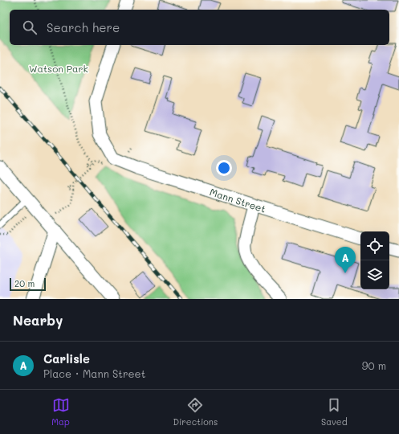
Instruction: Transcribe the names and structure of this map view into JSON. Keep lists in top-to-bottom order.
{
  "streets": {
    "street": ["Mann Street"]
  },
  "parks": ["Watson Park"],
  "scale_bar": "20 m",
  "page": {
    "search": "Search here",
    "pins": "A",
    "scale": "20 m",
    "heading": "Nearby",
    "list": [
      {
        "mark": "A",
        "name": "Carlisle",
        "note": "Place · Mann Street",
        "value": "90 m"
      }
    ],
    "nav": ["Map", "Directions", "Saved"]
  }
}
